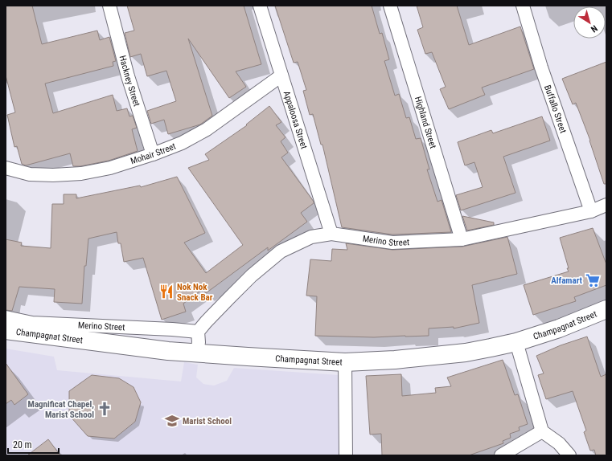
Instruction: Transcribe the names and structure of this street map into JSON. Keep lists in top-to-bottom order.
{
  "streets": {
    "street": [
      "Hackney Street",
      "Buffallo Street",
      "Appaloosa Street",
      "Highland Street",
      "Mohair Street",
      "Merino Street",
      "Champagnat Street"
    ]
  },
  "crossings": [
    ["Hackney Street", "Mohair Street"],
    ["Buffallo Street", "Merino Street"],
    ["Appaloosa Street", "Mohair Street"],
    ["Appaloosa Street", "Merino Street"],
    ["Highland Street", "Merino Street"]
  ],
  "places": {
    "supermarket": ["Alfamart"],
    "restaurant": ["Nok Nok Snack Bar"],
    "church": ["Magnificat Chapel, Marist School"],
    "school or university": ["Marist School"]
  },
  "scale_bar": "20 m",
  "north": "bottom right"
}
